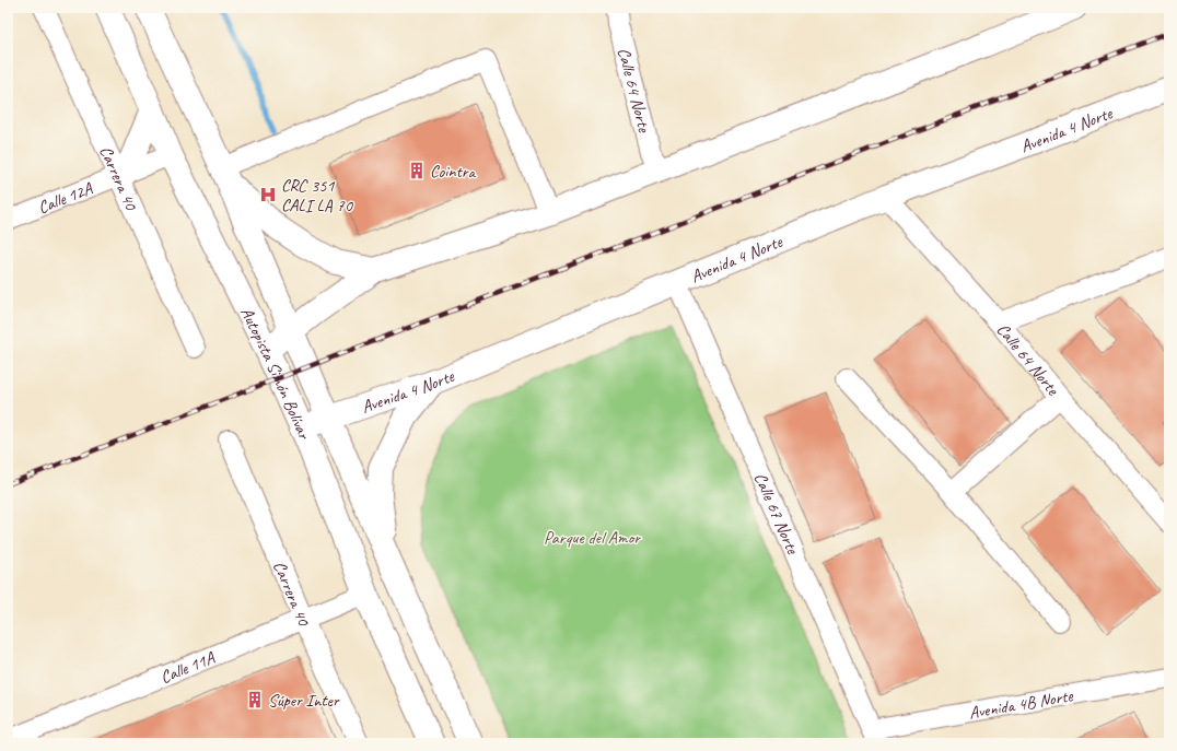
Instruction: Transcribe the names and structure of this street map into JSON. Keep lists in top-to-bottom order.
{
  "streets": {
    "main road": ["Avenida 4 Norte", "Autopista Simón Bolívar"],
    "street": [
      "Calle 64 Norte",
      "Carrera 40",
      "Calle 12A",
      "Calle 67 Norte",
      "Calle 11A",
      "Avenida 4B Norte"
    ]
  },
  "crossings": [
    ["Calle 64 Norte", "Avenida 4 Norte"],
    ["Avenida 4 Norte", "Autopista Simón Bolívar"],
    ["Avenida 4 Norte", "Calle 67 Norte"],
    ["Carrera 40", "Calle 12A"],
    ["Carrera 40", "Calle 11A"],
    ["Calle 12A", "Autopista Simón Bolívar"],
    ["Autopista Simón Bolívar", "Calle 11A"],
    ["Calle 67 Norte", "Avenida 4B Norte"]
  ],
  "parks": ["Parque del Amor"],
  "places": {
    "building": ["Cointra", "Súper Inter"],
    "hospital": ["CRC 351 CALI LA 70"]
  }
}
